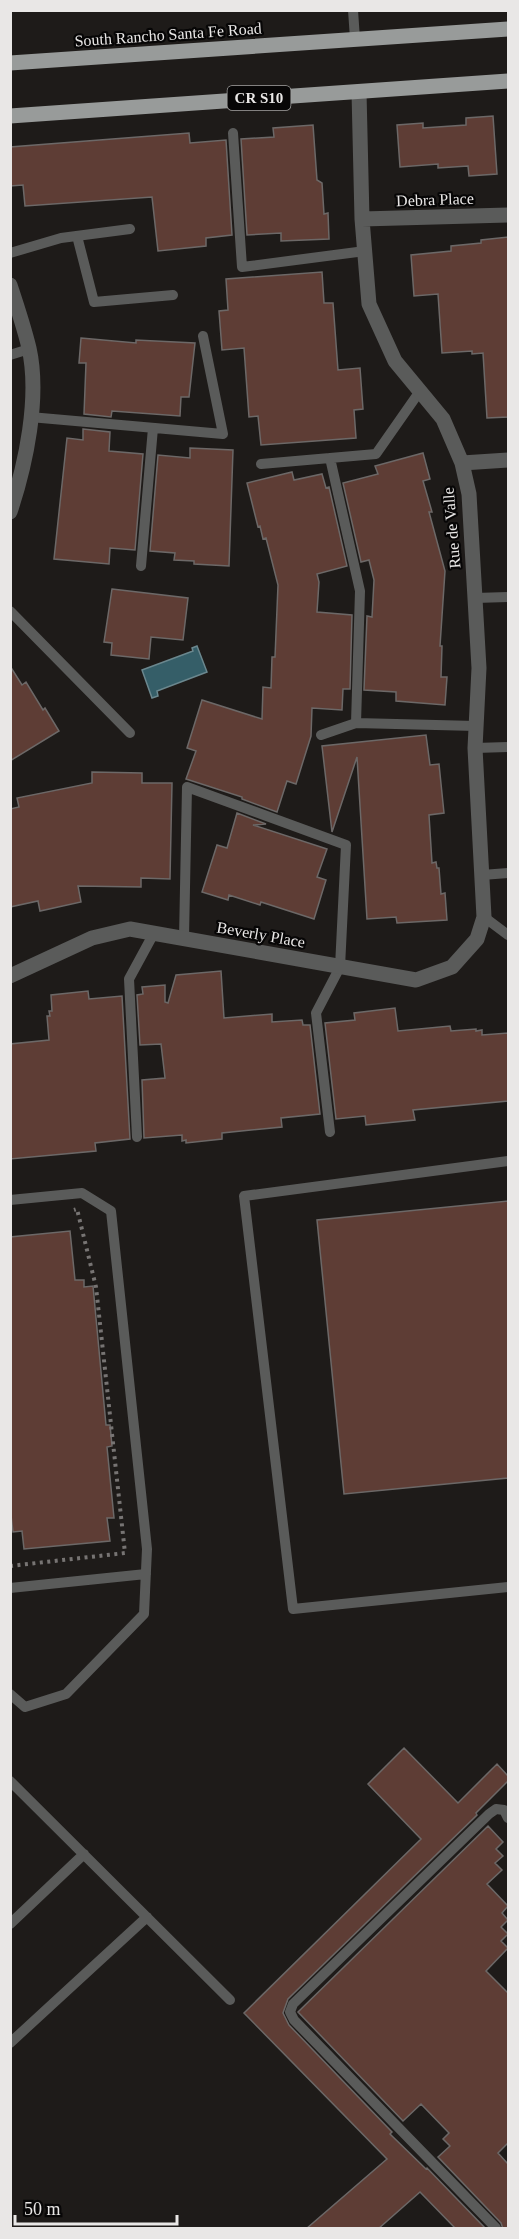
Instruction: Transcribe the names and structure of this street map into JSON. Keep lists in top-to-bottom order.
{
  "streets": {
    "main road": ["South Rancho Santa Fe Road", "CR S10"],
    "street": ["Debra Place", "Rue de Valle", "Beverly Place"]
  },
  "crossings": [
    ["CR S10", "Rue de Valle"],
    ["Debra Place", "Rue de Valle"],
    ["Rue de Valle", "Beverly Place"]
  ],
  "scale_bar": "50 m"
}
